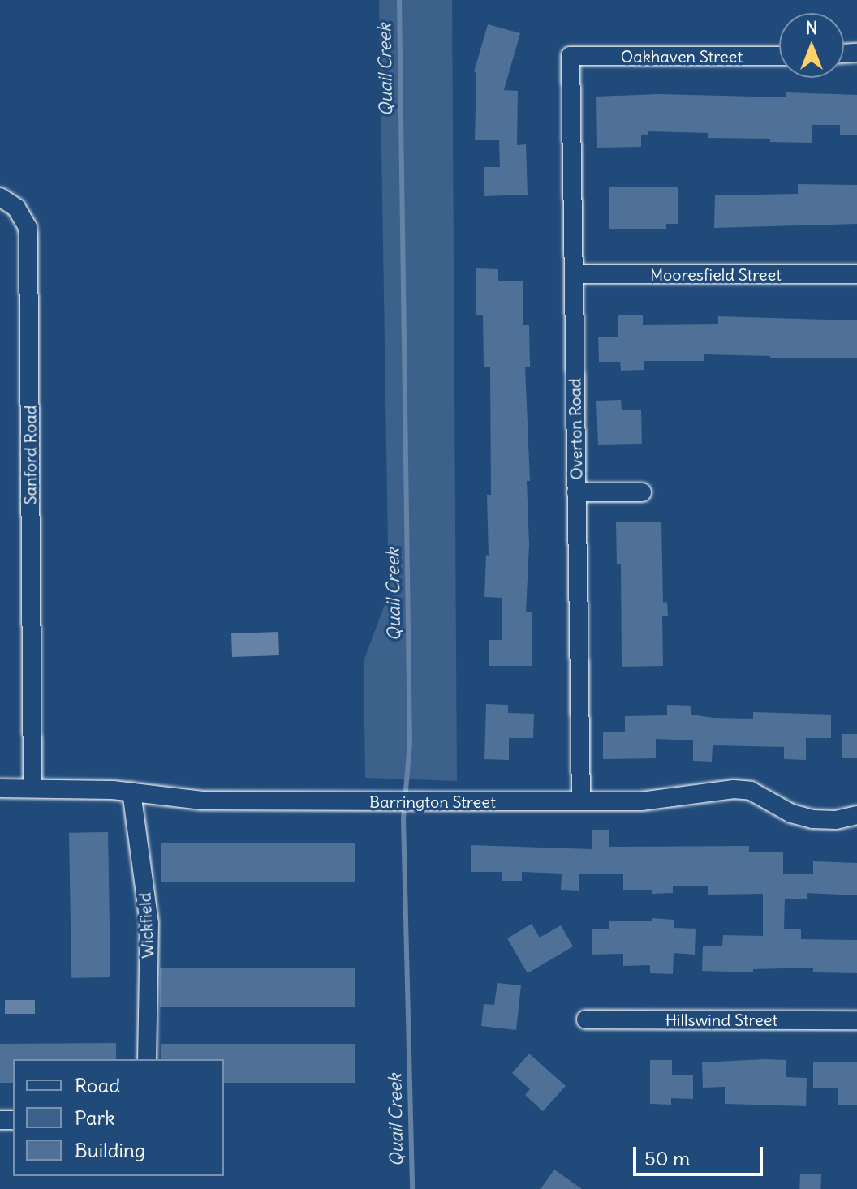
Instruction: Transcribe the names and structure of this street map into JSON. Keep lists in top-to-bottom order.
{
  "streets": {
    "street": [
      "Oakhaven Street",
      "Mooresfield Street",
      "Overton Road",
      "Sanford Road",
      "Barrington Street",
      "Wickfield",
      "Hillswind Street"
    ]
  },
  "crossings": [
    ["Oakhaven Street", "Overton Road"],
    ["Mooresfield Street", "Overton Road"],
    ["Overton Road", "Barrington Street"],
    ["Sanford Road", "Barrington Street"],
    ["Barrington Street", "Wickfield"]
  ],
  "water": ["Quail Creek"],
  "legend": ["Road", "Park", "Building"],
  "scale_bar": "50 m",
  "north": "top"
}
